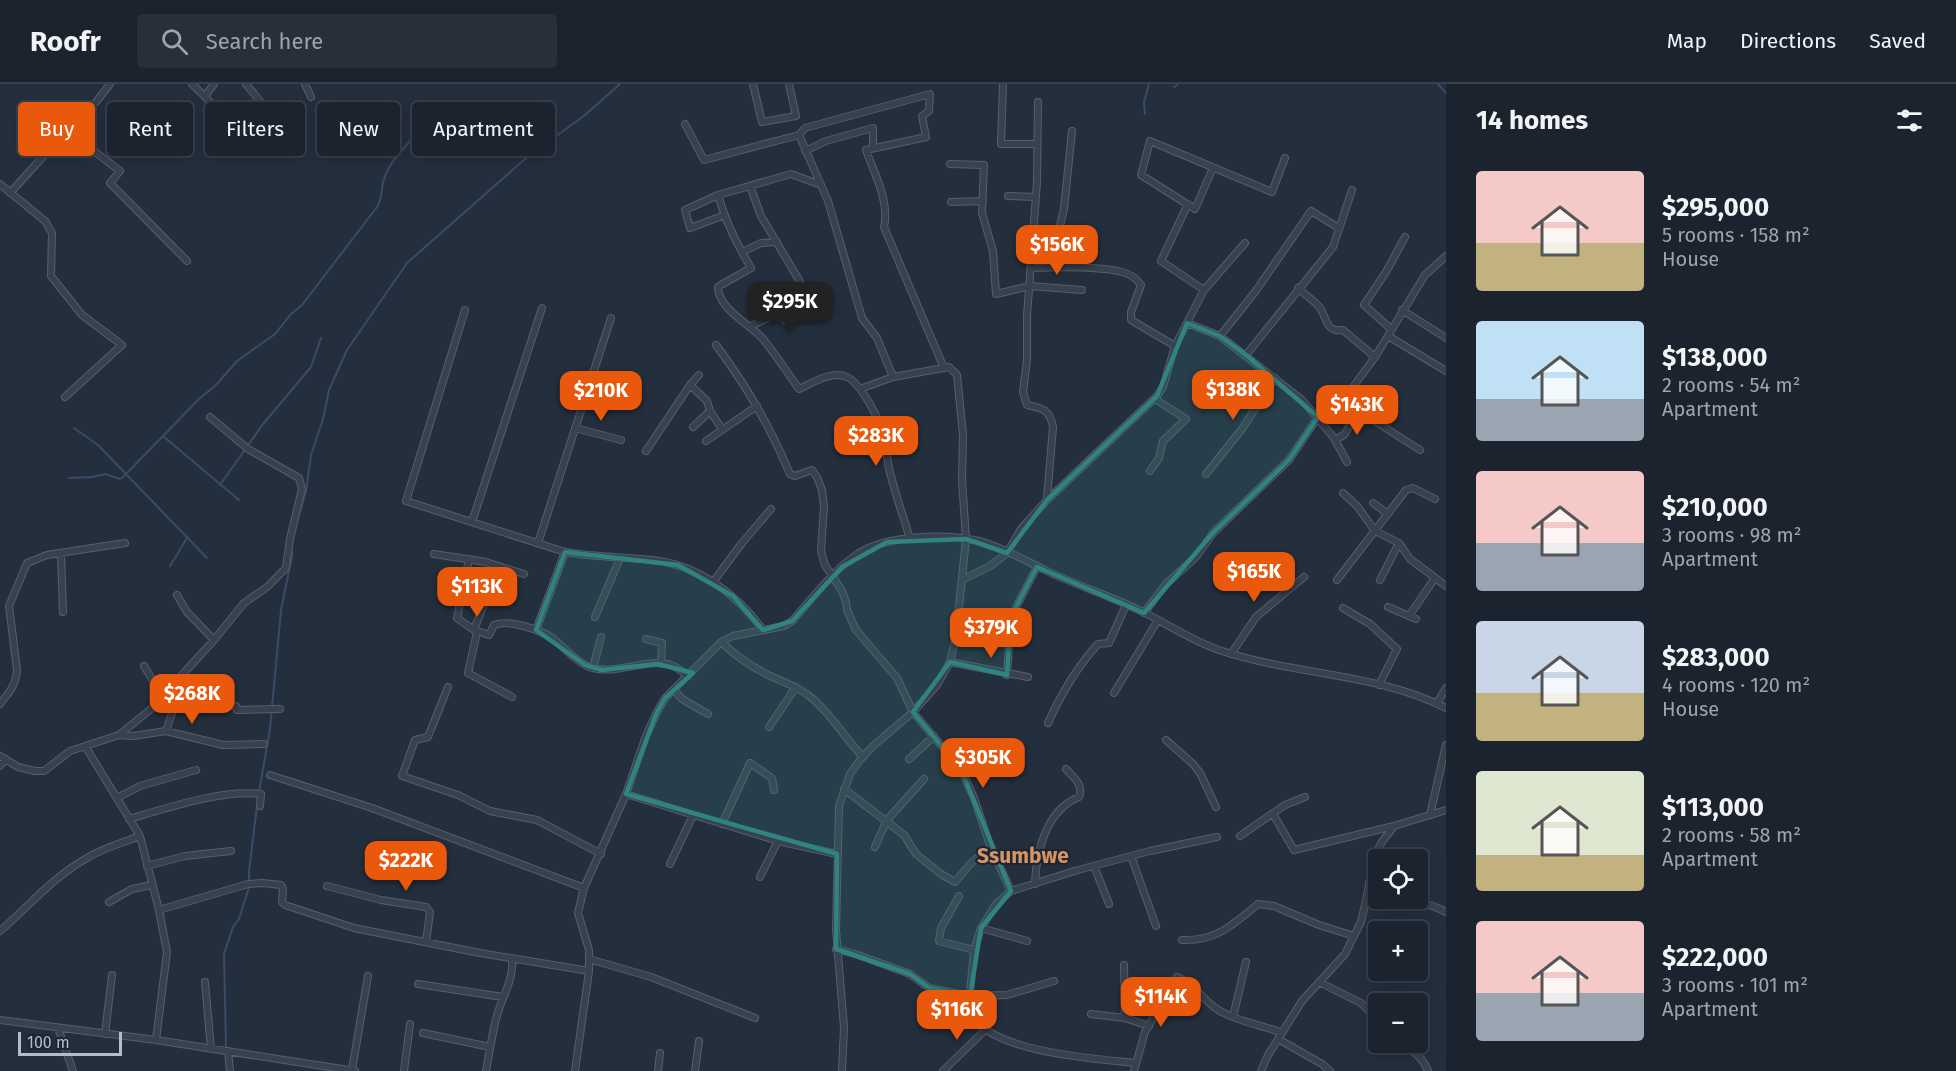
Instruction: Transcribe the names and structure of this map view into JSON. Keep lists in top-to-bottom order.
{
  "districts": ["Ssumbwe"],
  "scale_bar": "100 m",
  "page": {
    "header": "Roofr",
    "search": "Search here",
    "nav": ["Map", "Directions", "Saved"],
    "heading": "14 homes",
    "chip": [
      "Buy",
      "Rent",
      "Filters",
      "New",
      "Apartment"
    ],
    "list": [
      {
        "name": "$295,000",
        "note": "5 rooms · 158 m² · House"
      },
      {
        "name": "$138,000",
        "note": "2 rooms · 54 m² · Apartment"
      },
      {
        "name": "$210,000",
        "note": "3 rooms · 98 m² · Apartment"
      },
      {
        "name": "$283,000",
        "note": "4 rooms · 120 m² · House"
      },
      {
        "name": "$113,000",
        "note": "2 rooms · 58 m² · Apartment"
      },
      {
        "name": "$222,000",
        "note": "3 rooms · 101 m² · Apartment"
      }
    ],
    "price": [
      "$156K",
      "$295K",
      "$138K",
      "$210K",
      "$143K",
      "$283K",
      "$165K",
      "$113K",
      "$379K",
      "$268K",
      "$305K",
      "$222K",
      "$114K",
      "$116K"
    ],
    "map_buttons": ["+", "−"],
    "scale": "100 m"
  }
}
